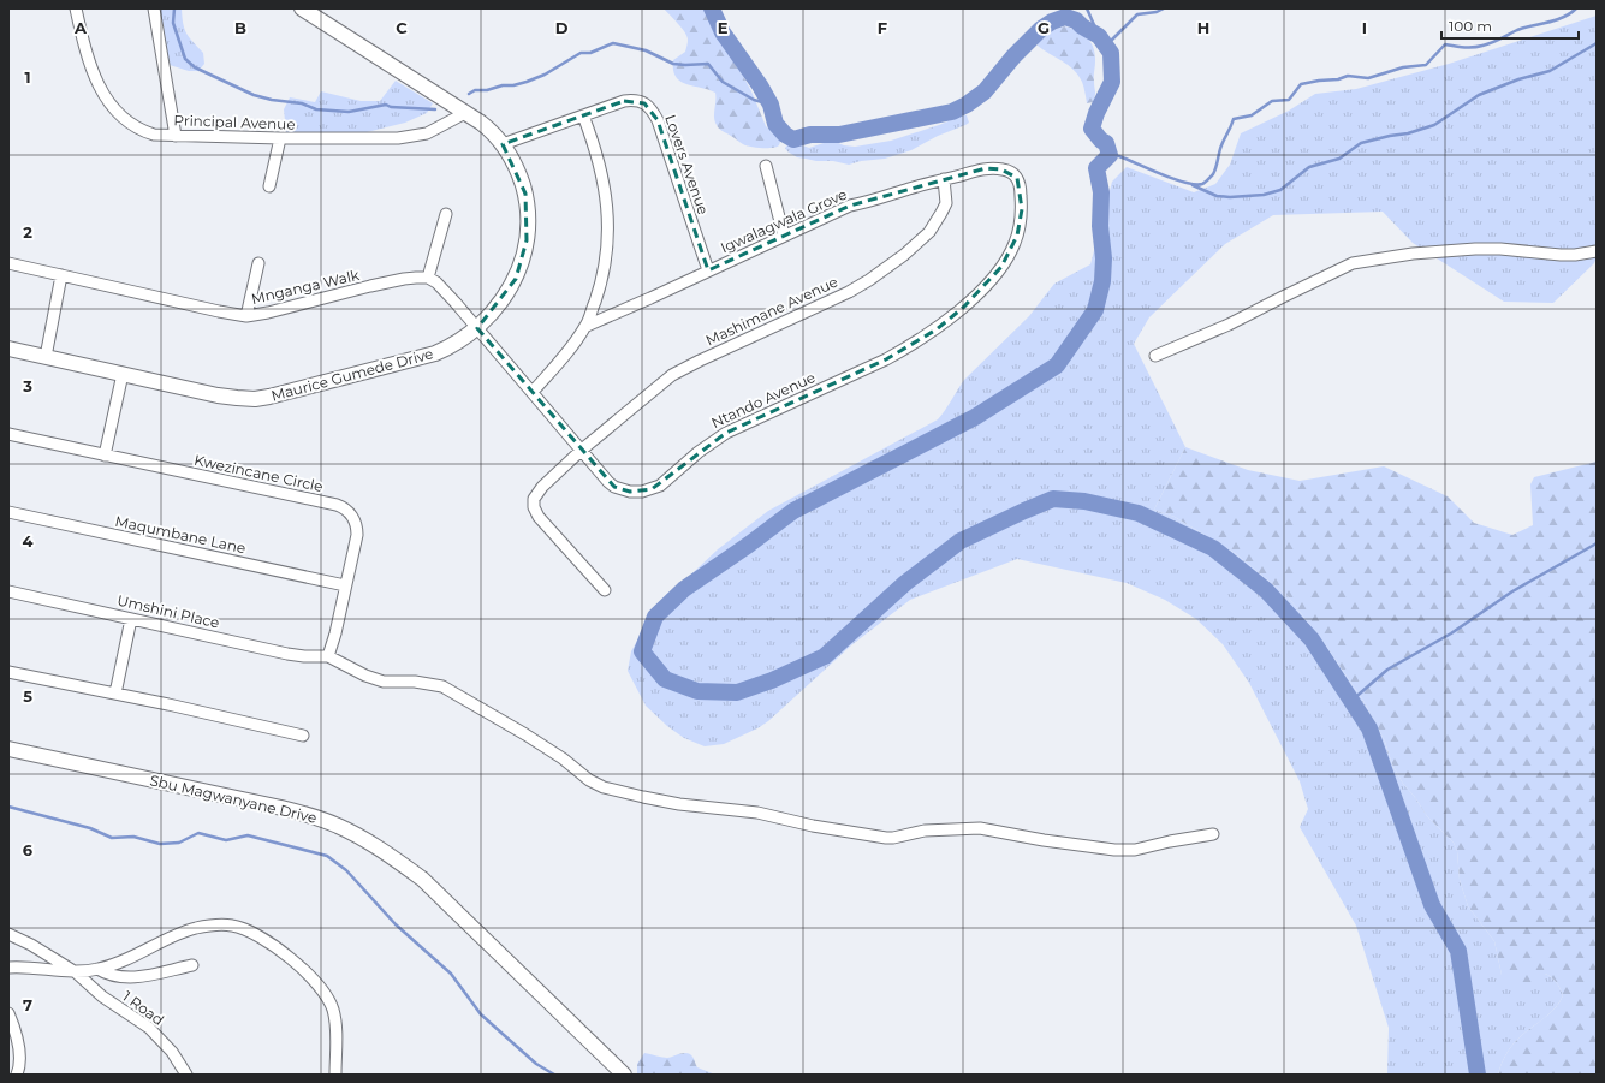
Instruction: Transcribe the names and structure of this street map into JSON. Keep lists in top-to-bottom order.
{
  "streets": {
    "street": [
      "Principal Avenue",
      "Lovers Avenue",
      "Igwalagwala Grove",
      "Mnganga Walk",
      "Mashimane Avenue",
      "Maurice Gumede Drive",
      "Ntando Avenue",
      "Kwezincane Circle",
      "Maqumbane Lane",
      "Umshini Place",
      "Sbu Magwanyane Drive",
      "1 Road"
    ]
  },
  "crossings": [
    ["Principal Avenue", "Maurice Gumede Drive"],
    ["Lovers Avenue", "Igwalagwala Grove"],
    ["Lovers Avenue", "Maurice Gumede Drive"],
    ["Igwalagwala Grove", "Mashimane Avenue"],
    ["Igwalagwala Grove", "Ntando Avenue"],
    ["Mashimane Avenue", "Ntando Avenue"],
    ["Maurice Gumede Drive", "Ntando Avenue"],
    ["Kwezincane Circle", "Maqumbane Lane"],
    ["Kwezincane Circle", "Umshini Place"]
  ],
  "scale_bar": "100 m",
  "grid": {
    "columns": [
      "A",
      "B",
      "C",
      "D",
      "E",
      "F",
      "G",
      "H",
      "I"
    ],
    "rows": [
      "1",
      "2",
      "3",
      "4",
      "5",
      "6",
      "7"
    ]
  }
}
